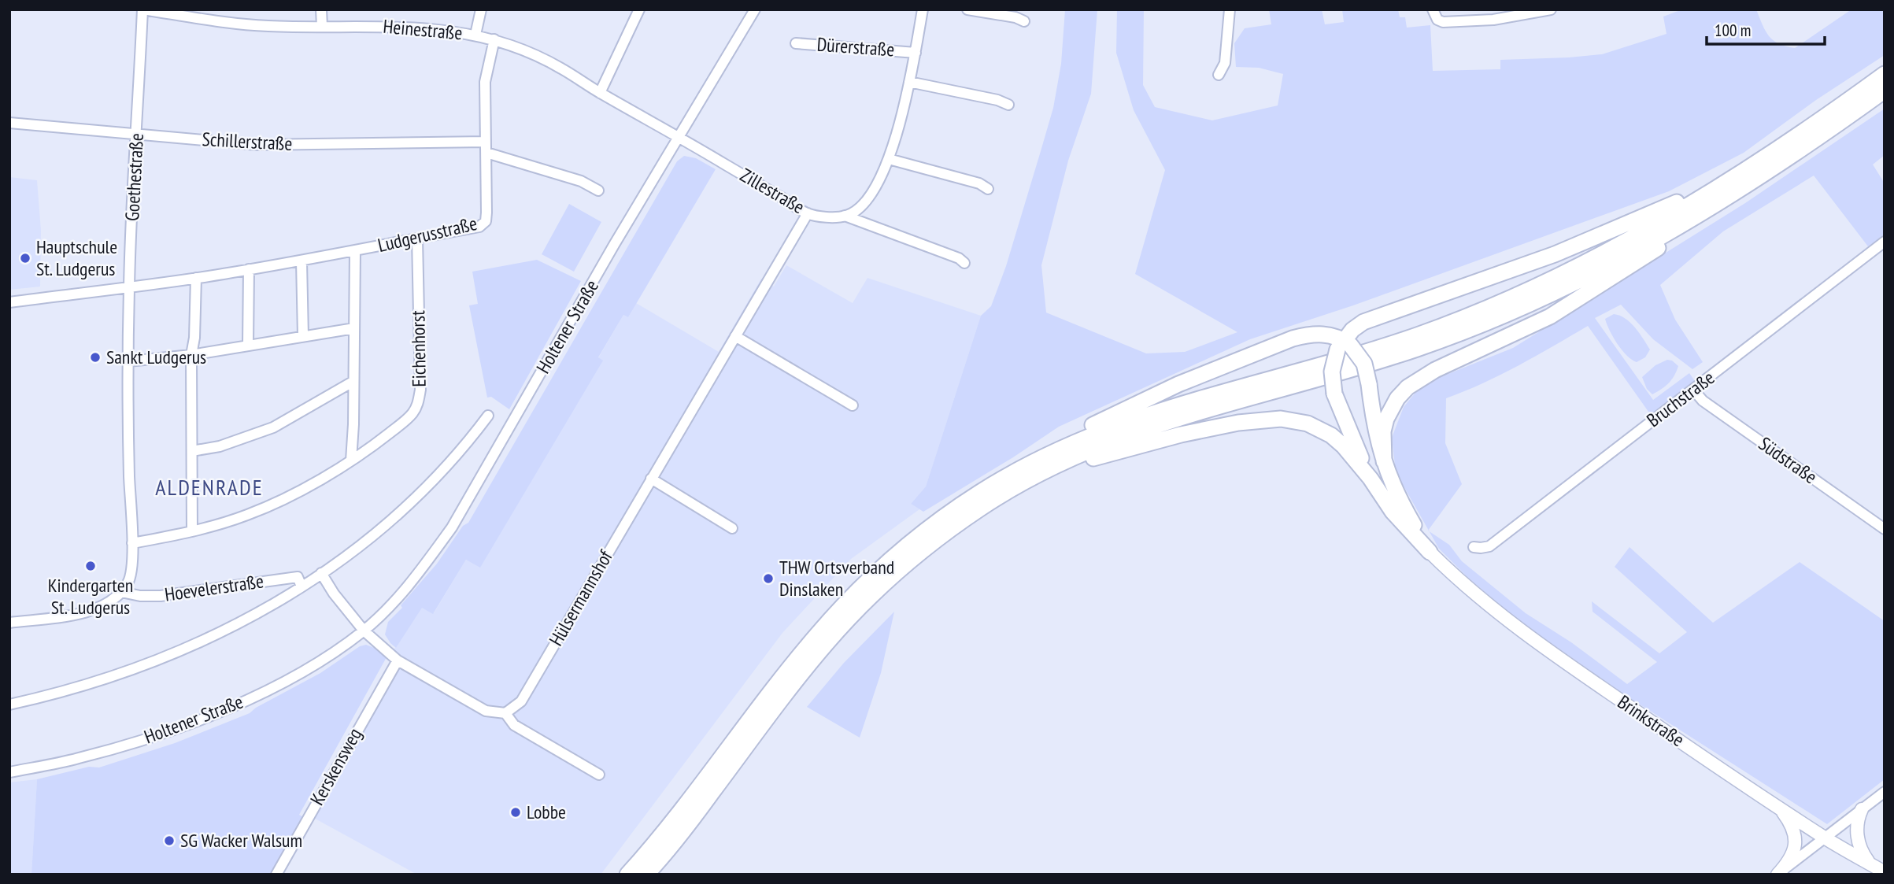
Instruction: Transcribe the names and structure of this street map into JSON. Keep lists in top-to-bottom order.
{
  "streets": {
    "main road": ["Brinkstraße"],
    "street": [
      "Heinestraße",
      "Dürerstraße",
      "Schillerstraße",
      "Goethestraße",
      "Zillestraße",
      "Ludgerusstraße",
      "Holtener Straße",
      "Eichenhorst",
      "Bruchstraße",
      "Südstraße",
      "Hoevelerstraße",
      "Hülsermannshof",
      "Kerskensweg"
    ]
  },
  "crossings": [
    ["Heinestraße", "Goethestraße"],
    ["Heinestraße", "Zillestraße"],
    ["Heinestraße", "Ludgerusstraße"],
    ["Heinestraße", "Holtener Straße"],
    ["Schillerstraße", "Goethestraße"],
    ["Schillerstraße", "Ludgerusstraße"],
    ["Goethestraße", "Ludgerusstraße"],
    ["Goethestraße", "Eichenhorst"],
    ["Zillestraße", "Holtener Straße"],
    ["Zillestraße", "Hülsermannshof"],
    ["Ludgerusstraße", "Eichenhorst"],
    ["Bruchstraße", "Südstraße"]
  ],
  "districts": ["ALDENRADE"],
  "places": [
    "Hauptschule St. Ludgerus",
    "Sankt Ludgerus",
    "Kindergarten St. Ludgerus",
    "THW Ortsverband Dinslaken",
    "Lobbe",
    "SG Wacker Walsum"
  ],
  "scale_bar": "100 m"
}
